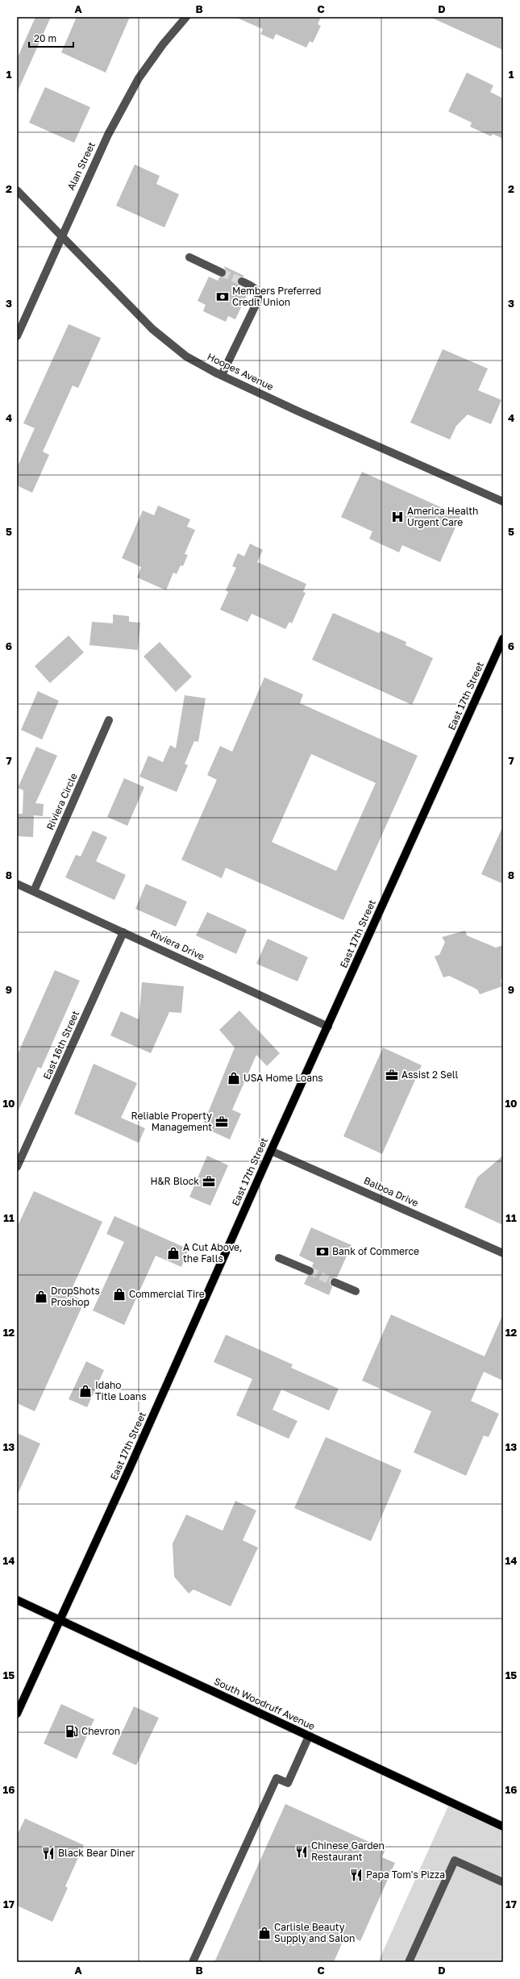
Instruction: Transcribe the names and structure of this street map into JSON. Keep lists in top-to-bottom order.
{
  "streets": {
    "main road": ["East 17th Street", "South Woodruff Avenue"],
    "street": [
      "Alan Street",
      "Hoopes Avenue",
      "Riviera Circle",
      "Riviera Drive",
      "East 16th Street",
      "Balboa Drive"
    ]
  },
  "crossings": [
    ["Alan Street", "Hoopes Avenue"],
    ["East 17th Street", "Riviera Drive"],
    ["East 17th Street", "Balboa Drive"],
    ["East 17th Street", "South Woodruff Avenue"],
    ["Riviera Circle", "Riviera Drive"],
    ["Riviera Drive", "East 16th Street"]
  ],
  "places": {
    "bank": ["Members Preferred Credit Union", "Bank of Commerce"],
    "hospital": ["America Health Urgent Care"],
    "office": ["Assist 2 Sell", "Reliable Property Management", "H&R Block"],
    "shop": [
      "USA Home Loans",
      "A Cut Above, the Falls",
      "Commercial Tire",
      "DropShots Proshop",
      "Idaho Title Loans",
      "Carlisle Beauty Supply and Salon"
    ],
    "fuel station": ["Chevron"],
    "restaurant": ["Chinese Garden Restaurant", "Black Bear Diner", "Papa Tom's Pizza"]
  },
  "scale_bar": "20 m",
  "grid": {
    "columns": [
      "A",
      "B",
      "C",
      "D"
    ],
    "rows": [
      "1",
      "2",
      "3",
      "4",
      "5",
      "6",
      "7",
      "8",
      "9",
      "10",
      "11",
      "12",
      "13",
      "14",
      "15",
      "16",
      "17"
    ]
  }
}
